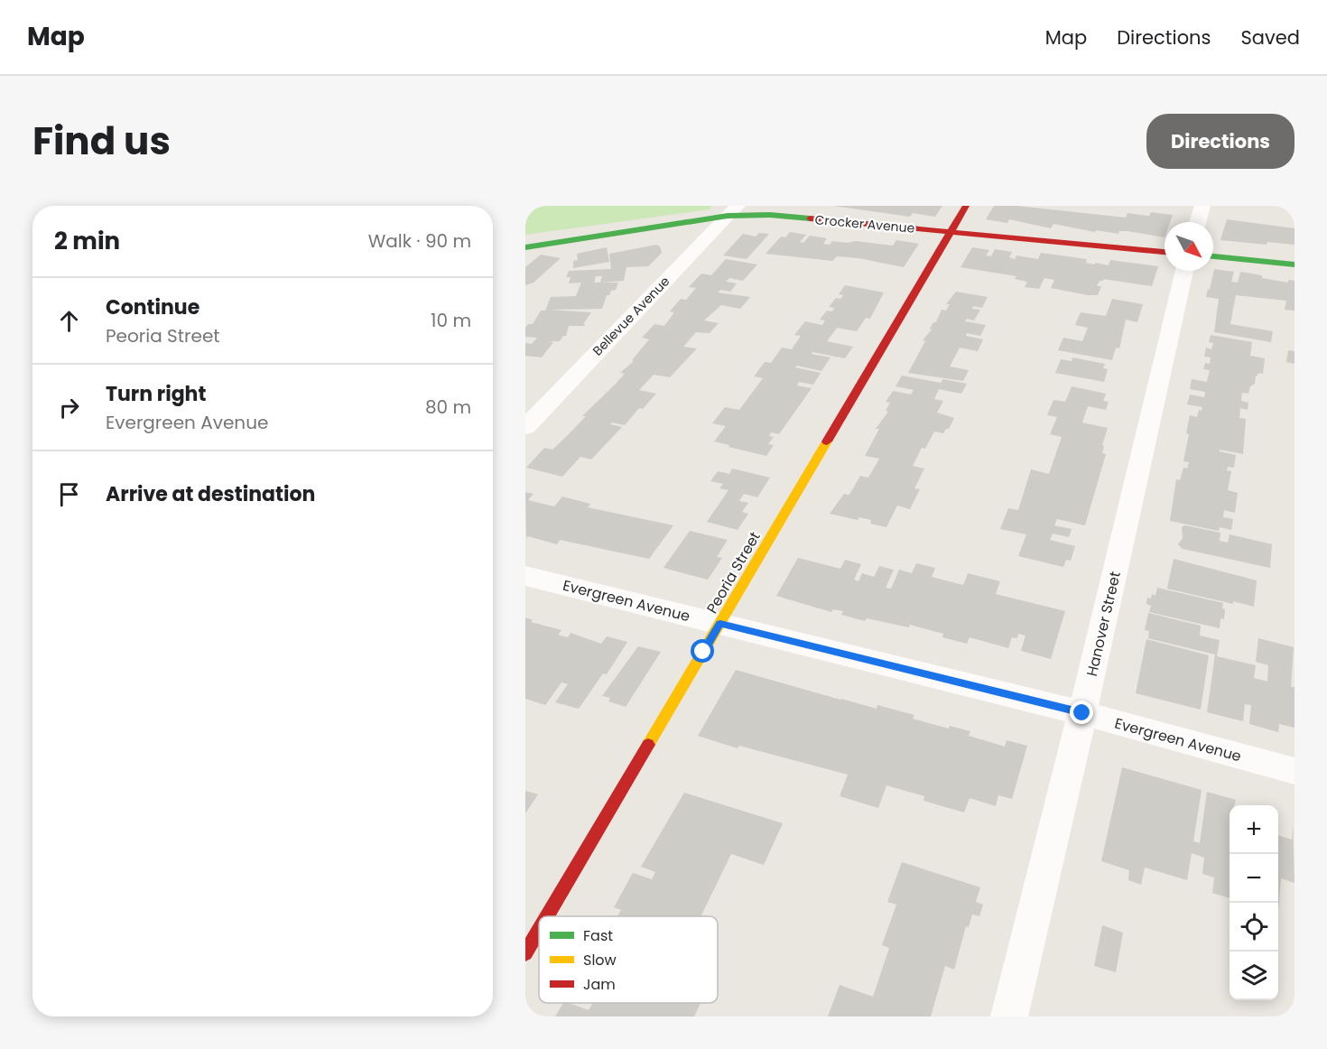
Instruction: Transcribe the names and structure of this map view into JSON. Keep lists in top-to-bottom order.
{
  "streets": {
    "street": [
      "Crocker Avenue",
      "Bellevue Avenue",
      "Peoria Street",
      "Evergreen Avenue",
      "Hanover Street"
    ]
  },
  "crossings": [
    ["Crocker Avenue", "Bellevue Avenue"],
    ["Crocker Avenue", "Peoria Street"],
    ["Peoria Street", "Evergreen Avenue"],
    ["Evergreen Avenue", "Hanover Street"]
  ],
  "legend": ["Fast", "Slow", "Jam"],
  "north": "bottom right",
  "page": {
    "header": "Map",
    "nav": ["Map", "Directions", "Saved"],
    "title": "Find us",
    "buttons": "Directions",
    "heading": ["2 min", "Walk · 90 m"],
    "list": [
      ["Continue", "Peoria Street", "10 m"],
      ["Turn right", "Evergreen Avenue", "80 m"],
      "Arrive at destination"
    ],
    "map_buttons": ["+", "−"]
  }
}
